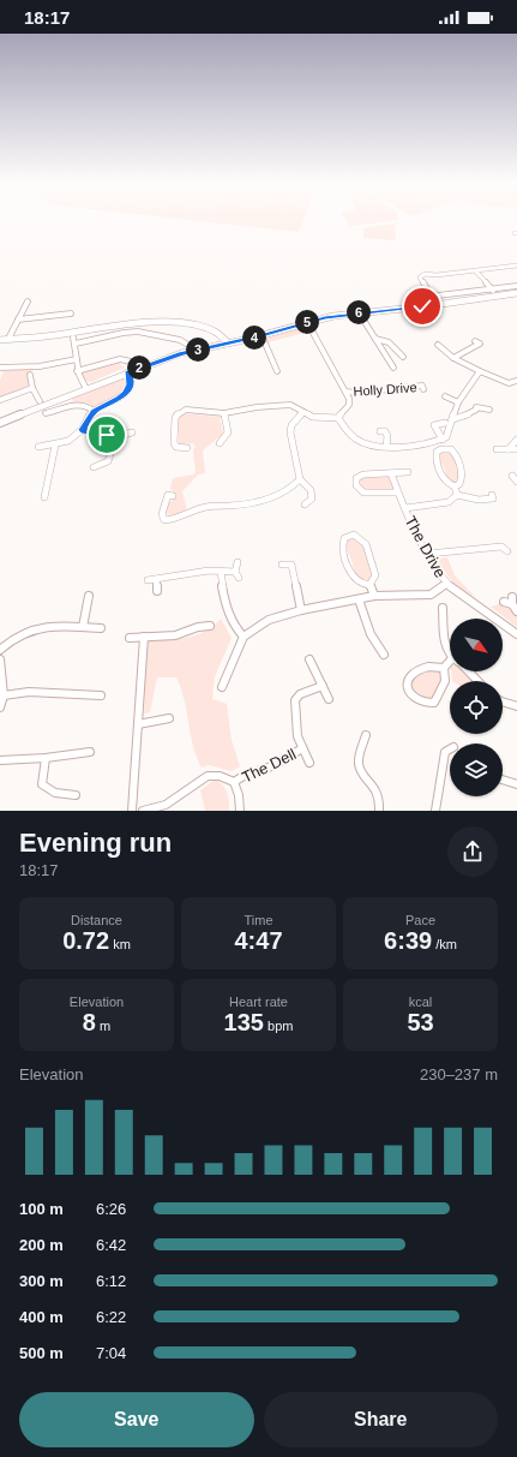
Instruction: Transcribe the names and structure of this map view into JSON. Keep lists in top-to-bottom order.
{
  "streets": {
    "street": ["Holly Drive", "The Drive", "The Dell"]
  },
  "north": "bottom right",
  "page": {
    "status": "18:17",
    "pins": [
      "6",
      "5",
      "4",
      "3",
      "2"
    ],
    "heading": ["Evening run", "18:17"],
    "stats": [
      ["Distance", "0.72 km"],
      ["Time", "4:47"],
      ["Pace", "6:39 /km"],
      ["Elevation", "8 m"],
      ["Heart rate", "135 bpm"],
      ["kcal", "53"]
    ],
    "chart": ["Elevation", "230–237 m"],
    "list": [
      {
        "name": "100 m",
        "note": "6:26"
      },
      {
        "name": "200 m",
        "note": "6:42"
      },
      {
        "name": "300 m",
        "note": "6:12"
      },
      {
        "name": "400 m",
        "note": "6:22"
      },
      {
        "name": "500 m",
        "note": "7:04"
      }
    ],
    "buttons": ["Save", "Share"]
  }
}
